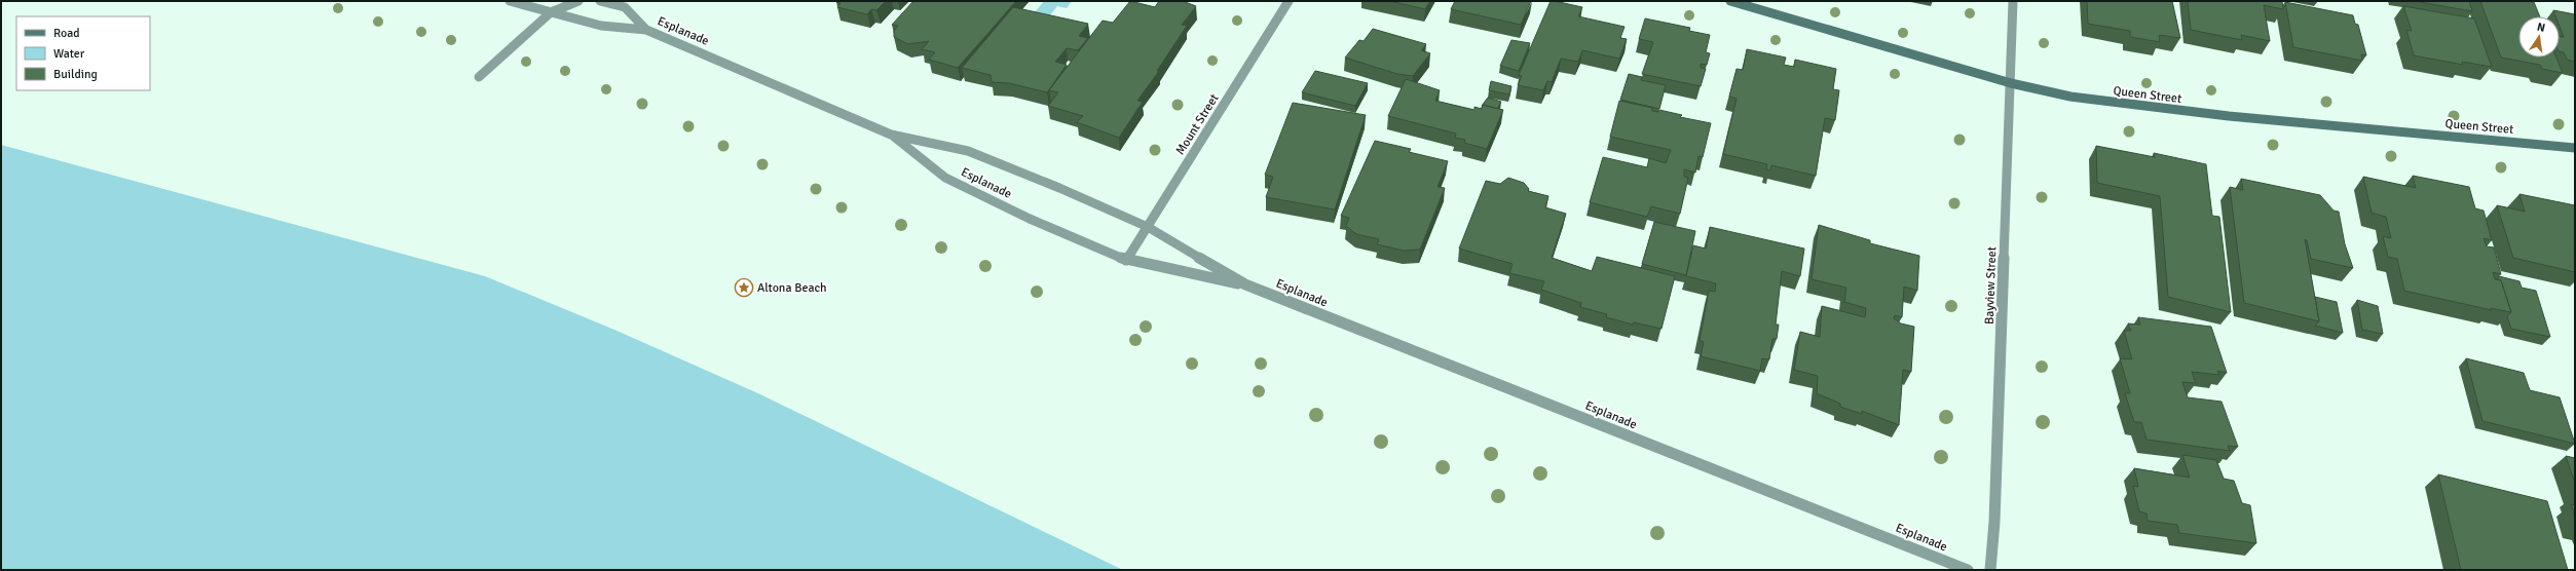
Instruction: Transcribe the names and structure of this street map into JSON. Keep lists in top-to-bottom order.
{
  "streets": {
    "main road": ["Queen Street"],
    "street": ["Esplanade", "Mount Street", "Bayview Street"]
  },
  "crossings": [
    ["Esplanade", "Mount Street"],
    ["Queen Street", "Bayview Street"]
  ],
  "places": {
    "place": ["Altona Beach"]
  },
  "legend": ["Road", "Water", "Building"],
  "north": "top"
}
